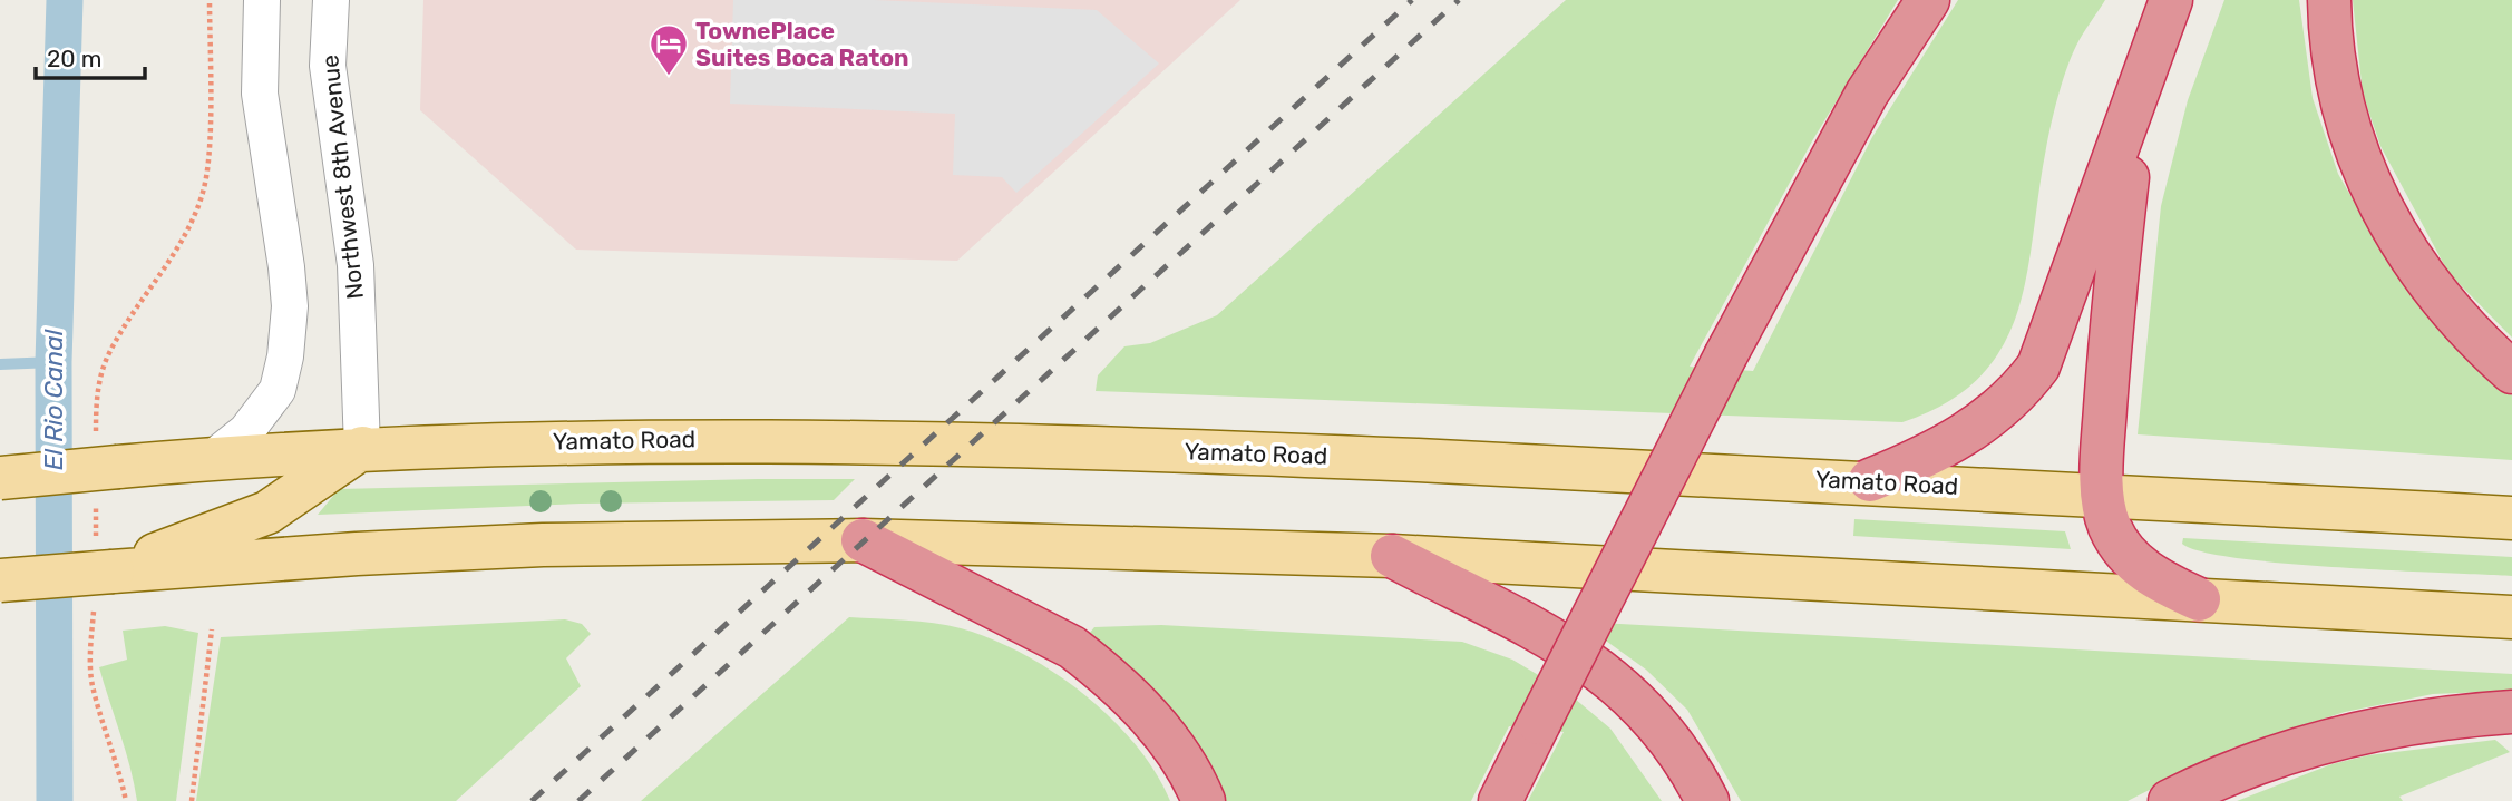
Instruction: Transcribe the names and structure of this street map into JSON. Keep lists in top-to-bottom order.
{
  "streets": {
    "main road": ["Yamato Road"],
    "street": ["Northwest 8th Avenue"]
  },
  "crossings": [
    ["Northwest 8th Avenue", "Yamato Road"]
  ],
  "water": ["El Rio Canal"],
  "places": {
    "hotel": ["TownePlace Suites Boca Raton"]
  },
  "scale_bar": "20 m"
}
